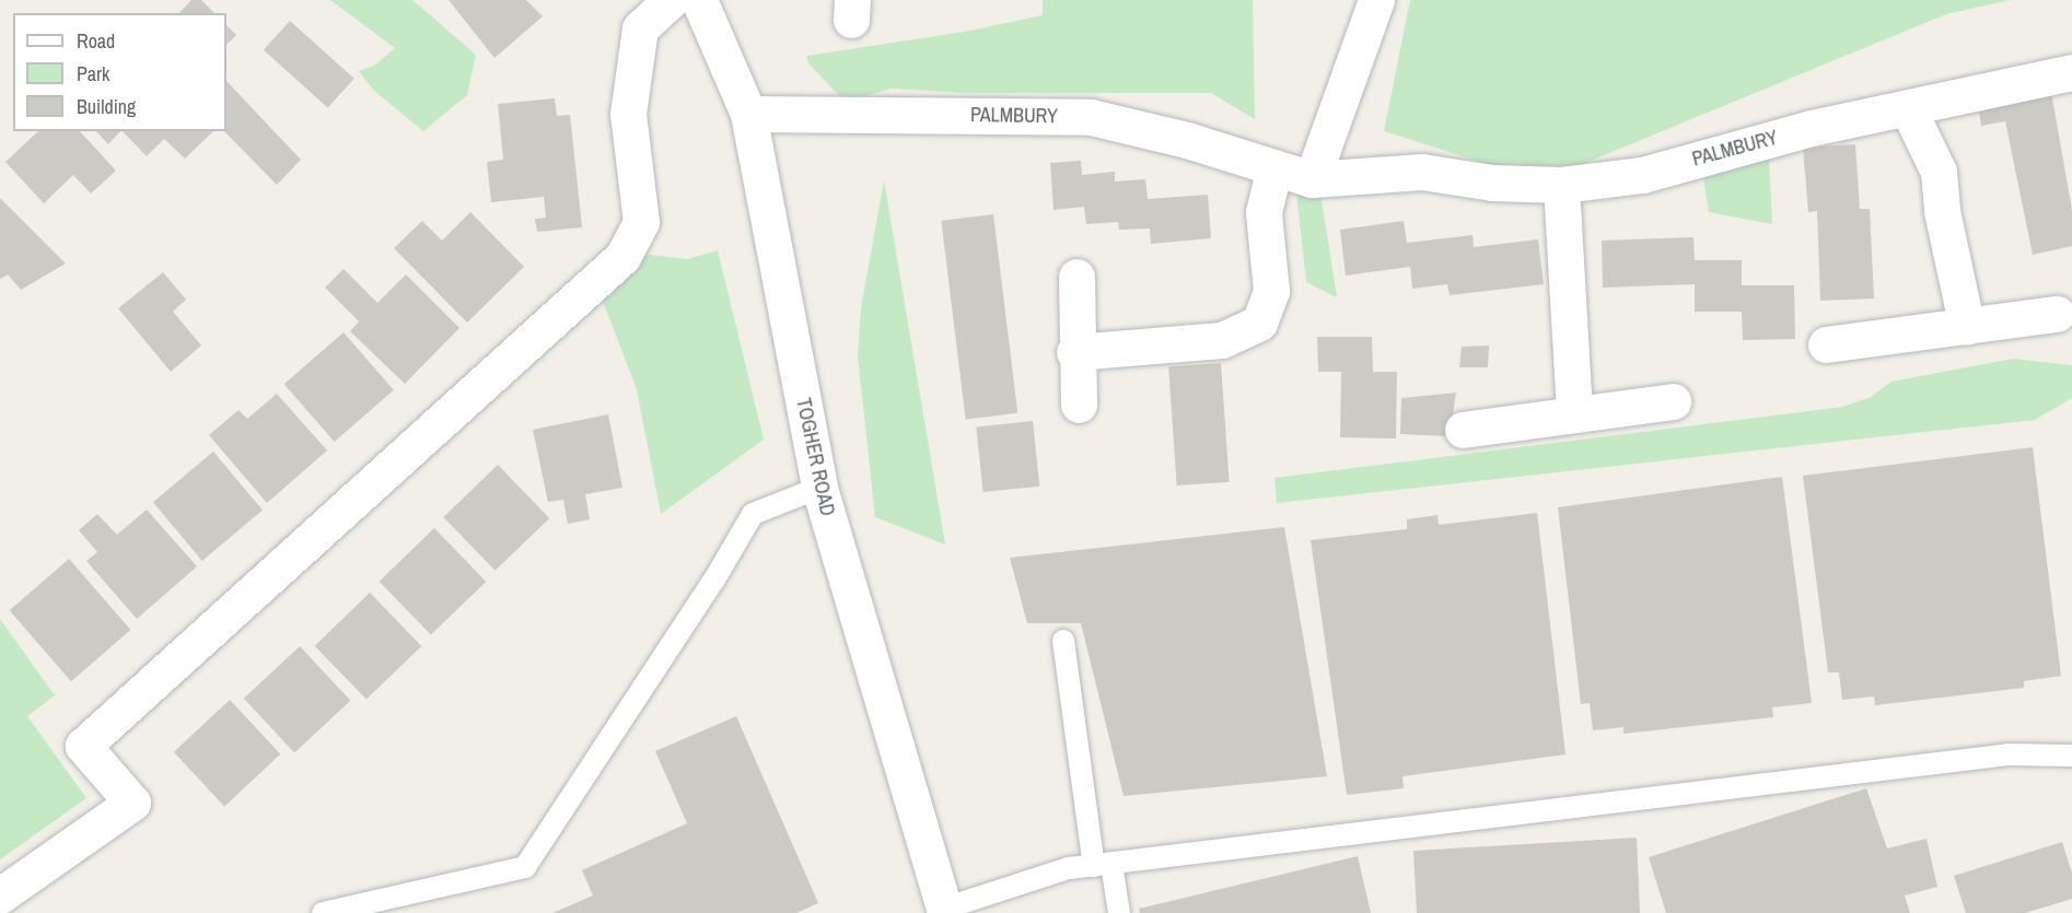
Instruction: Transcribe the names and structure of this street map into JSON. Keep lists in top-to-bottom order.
{
  "streets": {
    "street": ["PALMBURY", "TOGHER ROAD"]
  },
  "crossings": [
    ["PALMBURY", "TOGHER ROAD"]
  ],
  "legend": ["Road", "Park", "Building"]
}
